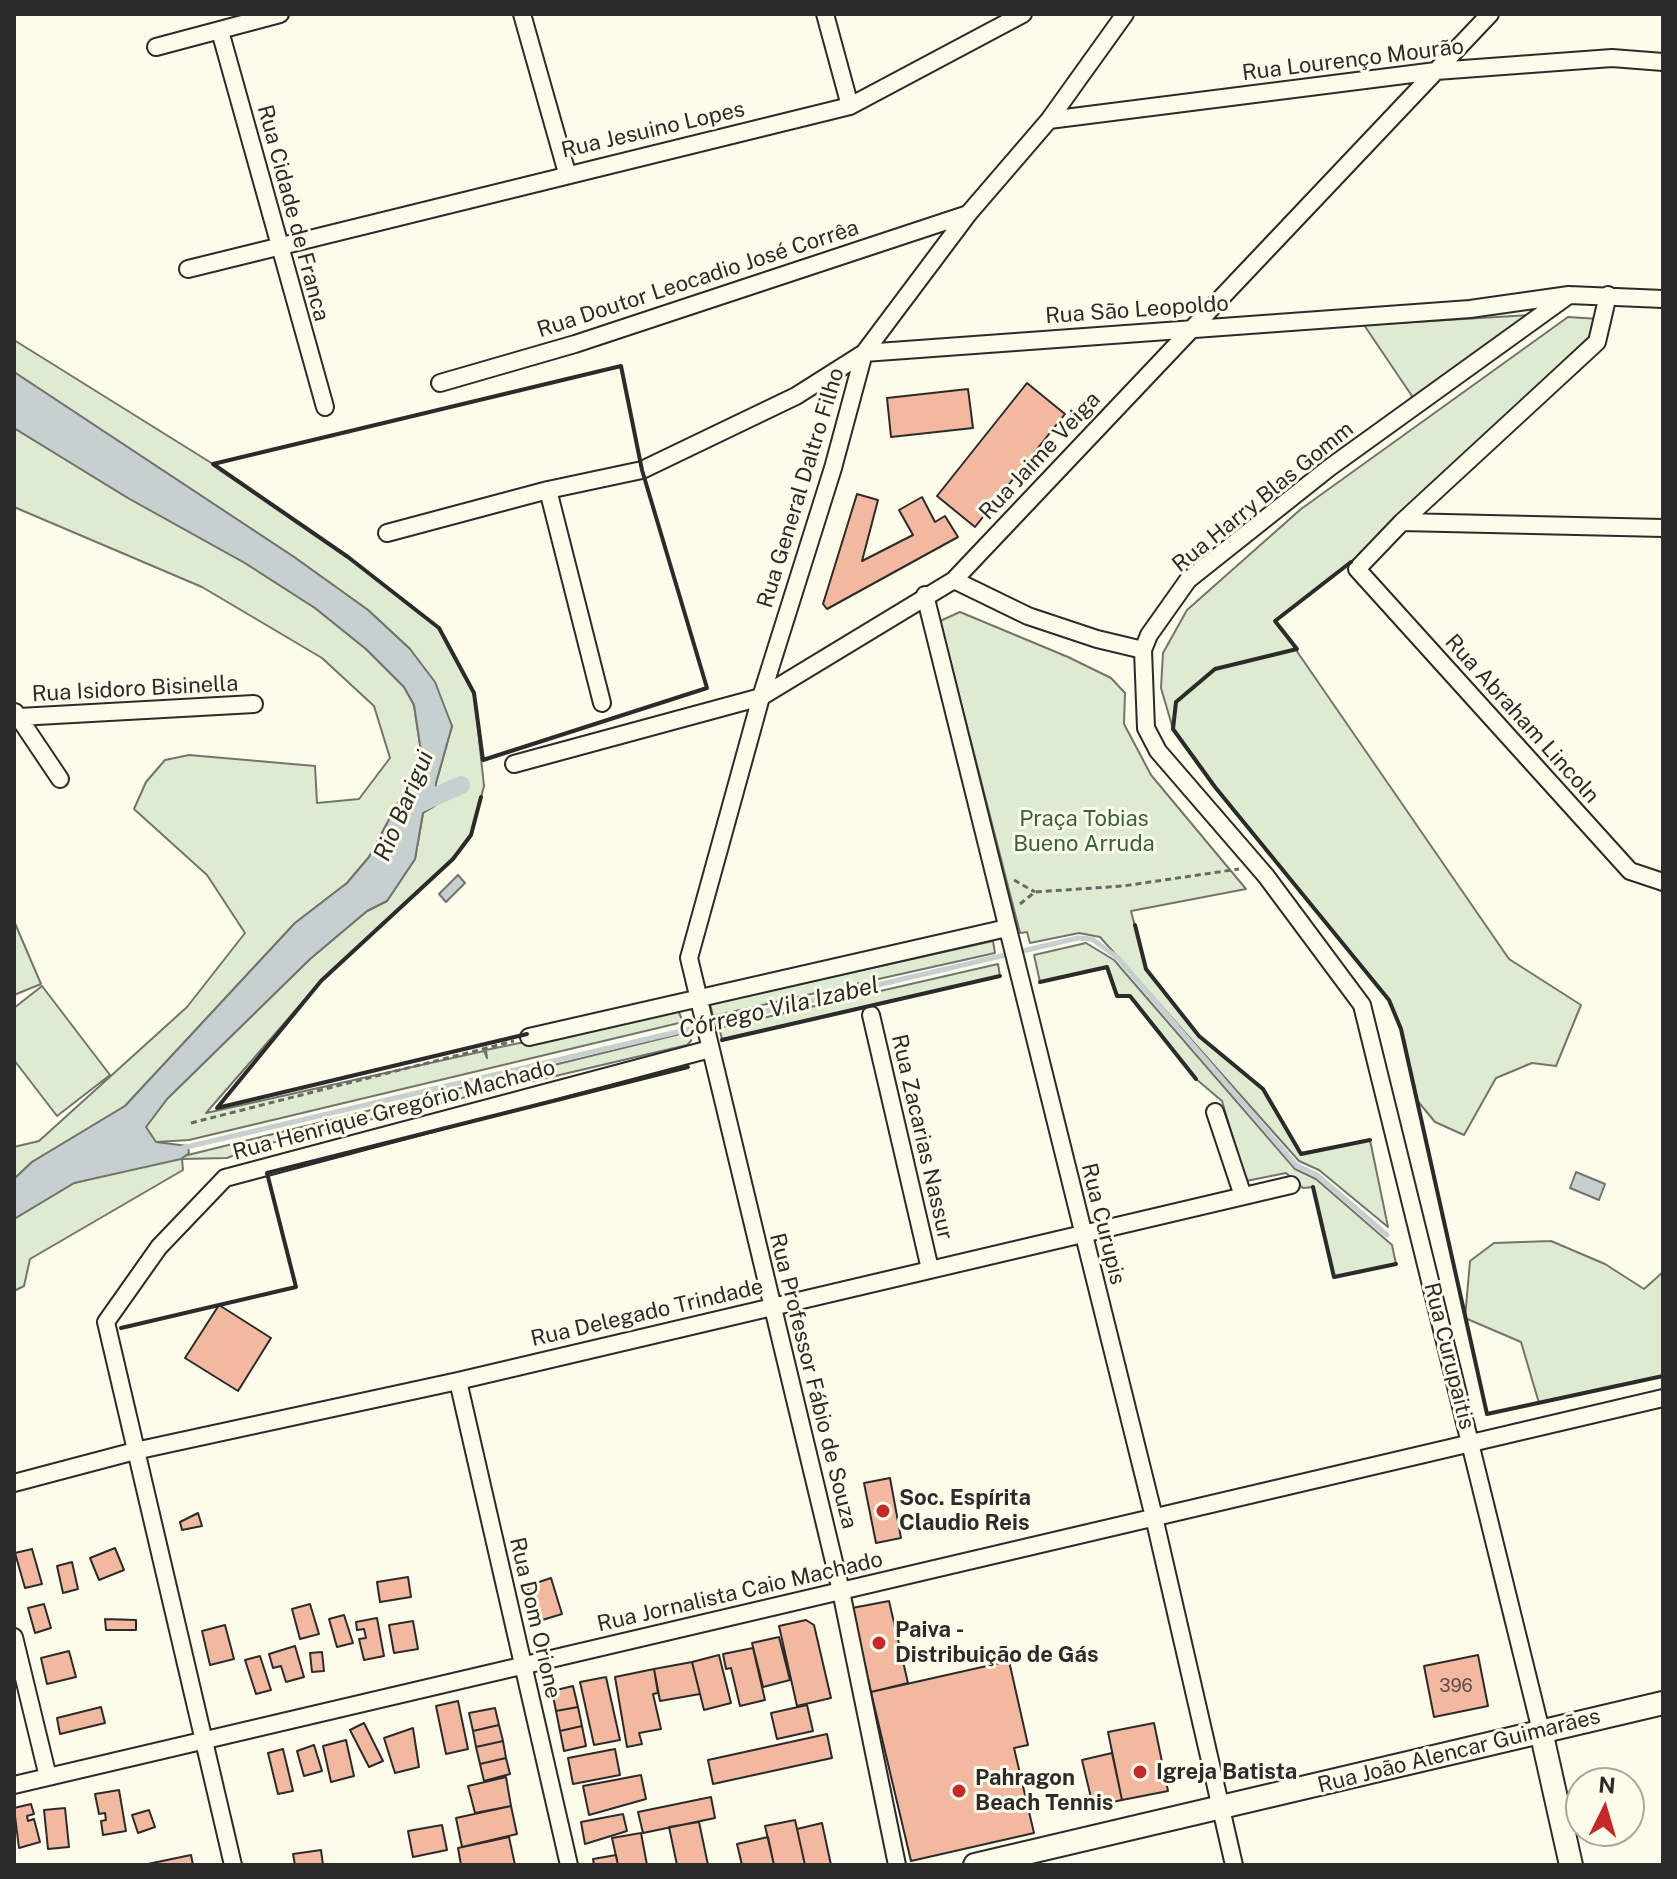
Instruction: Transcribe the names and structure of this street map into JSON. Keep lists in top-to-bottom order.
{
  "streets": {
    "main road": ["Rua Curupaitis", "Rua João Alencar Guimarães"],
    "street": [
      "Rua Lourenço Mourão",
      "Rua Jesuino Lopes",
      "Rua Cidade de Franca",
      "Rua Doutor Leocadio José Corrêa",
      "Rua São Leopoldo",
      "Rua Jaime Veiga",
      "Rua General Daltro Filho",
      "Rua Harry Blas Gomm",
      "Rua Isidoro Bisinella",
      "Rua Abraham Lincoln",
      "Rua Henrique Gregório Machado",
      "Rua Zacarias Nassur",
      "Rua Curupis",
      "Rua Delegado Trindade",
      "Rua Professor Fábio de Souza",
      "Rua Jornalista Caio Machado",
      "Rua Dom Orione"
    ]
  },
  "crossings": [
    ["Rua Lourenço Mourão", "Rua Jaime Veiga"],
    ["Rua Lourenço Mourão", "Rua General Daltro Filho"],
    ["Rua Jesuino Lopes", "Rua Cidade de Franca"],
    ["Rua Doutor Leocadio José Corrêa", "Rua General Daltro Filho"],
    ["Rua São Leopoldo", "Rua Jaime Veiga"],
    ["Rua São Leopoldo", "Rua General Daltro Filho"],
    ["Rua São Leopoldo", "Rua Harry Blas Gomm"],
    ["Rua Jaime Veiga", "Rua General Daltro Filho"],
    ["Rua Jaime Veiga", "Rua Curupis"],
    ["Rua General Daltro Filho", "Rua Henrique Gregório Machado"],
    ["Rua General Daltro Filho", "Rua Professor Fábio de Souza"],
    ["Rua Henrique Gregório Machado", "Rua Curupis"],
    ["Rua Henrique Gregório Machado", "Rua Delegado Trindade"],
    ["Rua Henrique Gregório Machado", "Rua Professor Fábio de Souza"],
    ["Rua Zacarias Nassur", "Rua Delegado Trindade"],
    ["Rua Curupis", "Rua Delegado Trindade"],
    ["Rua Curupis", "Rua Jornalista Caio Machado"],
    ["Rua Curupis", "Rua João Alencar Guimarães"],
    ["Rua Delegado Trindade", "Rua Professor Fábio de Souza"],
    ["Rua Delegado Trindade", "Rua Dom Orione"],
    ["Rua Curupaitis", "Rua Jornalista Caio Machado"],
    ["Rua Curupaitis", "Rua João Alencar Guimarães"],
    ["Rua Professor Fábio de Souza", "Rua Jornalista Caio Machado"],
    ["Rua Jornalista Caio Machado", "Rua Dom Orione"]
  ],
  "water": ["Rio Barigui", "Córrego Vila Izabel"],
  "parks": ["Praça Tobias Bueno Arruda"],
  "places": [
    "Soc. Espírita Claudio Reis",
    "Paiva - Distribuição de Gás",
    "Igreja Batista",
    "Pahragon Beach Tennis"
  ],
  "house_numbers": ["396"],
  "north": "top"
}
